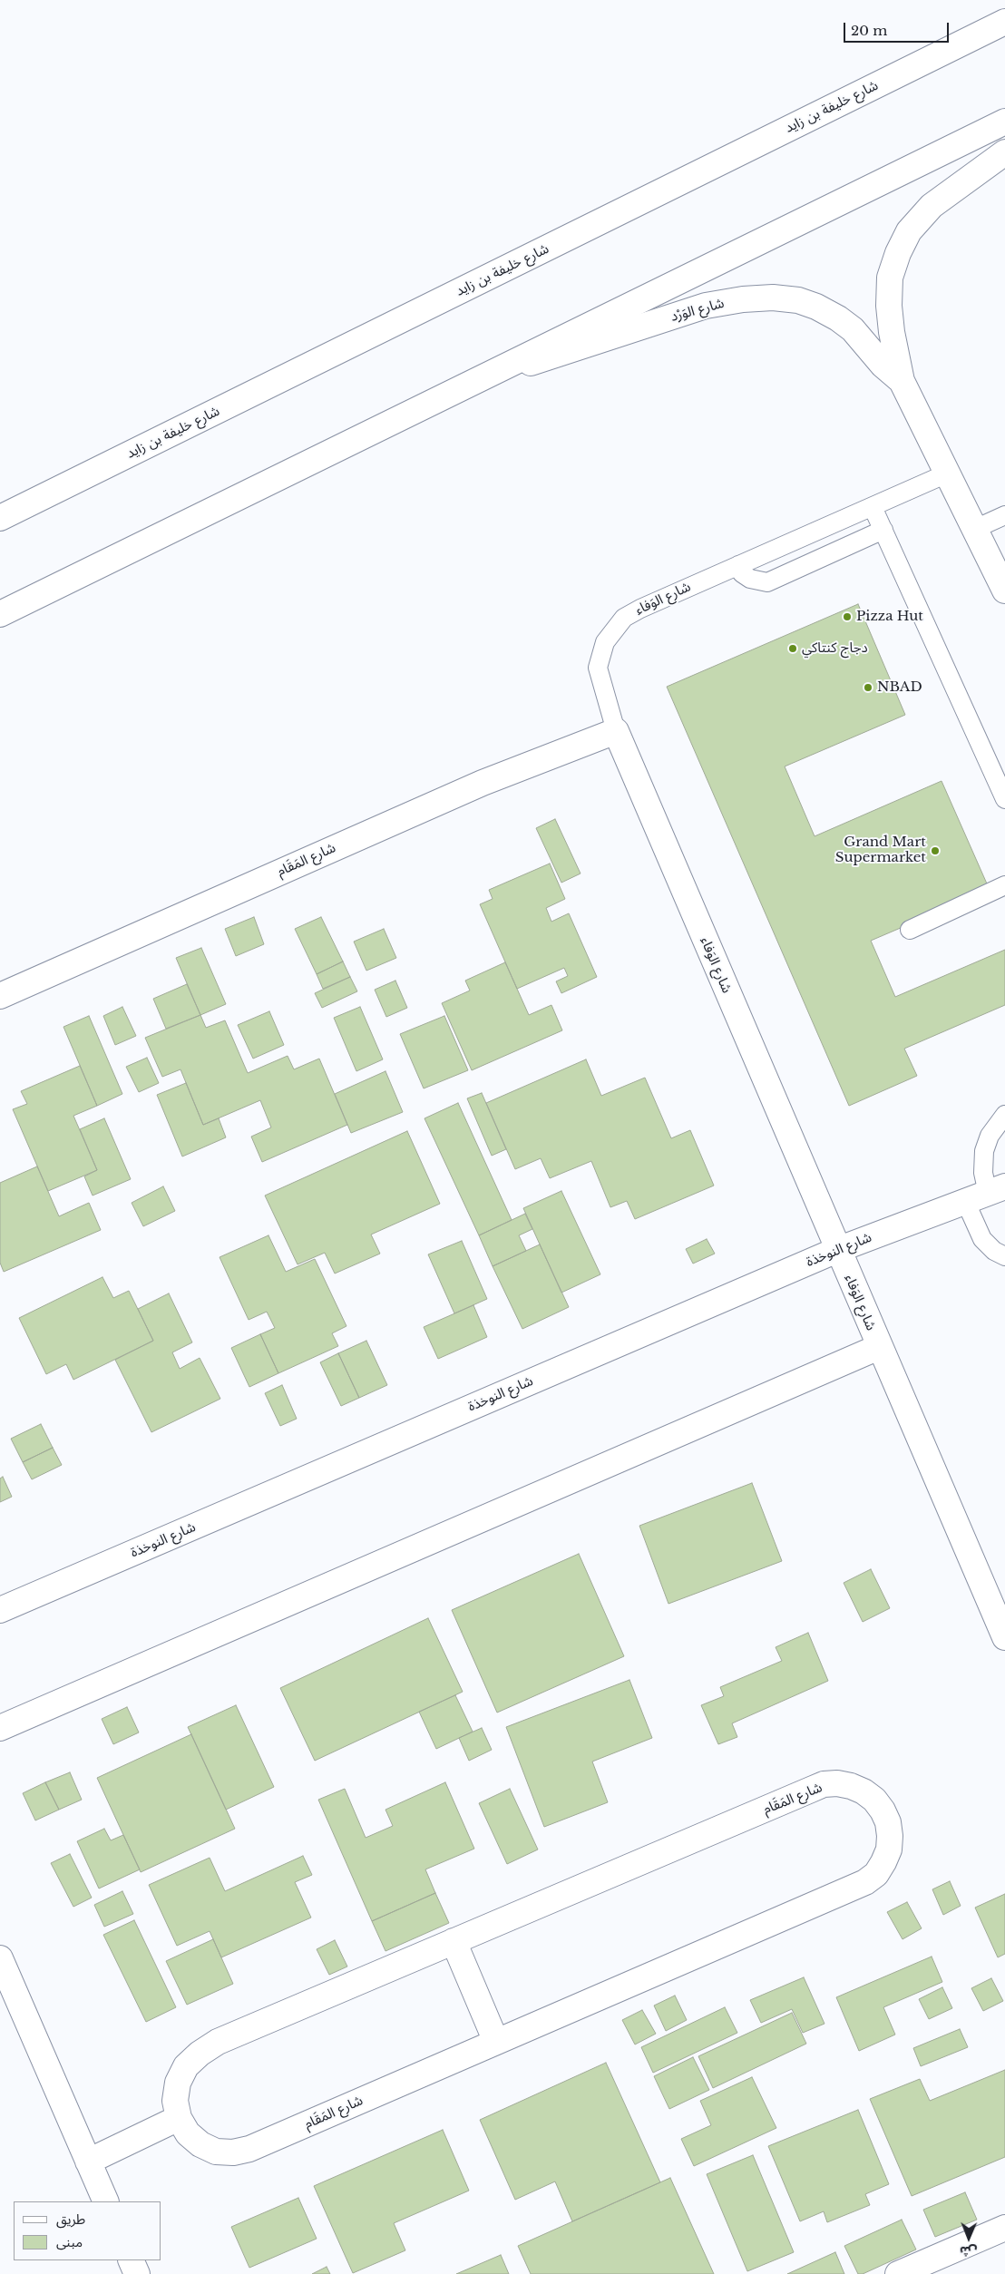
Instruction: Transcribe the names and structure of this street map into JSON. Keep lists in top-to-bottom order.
{
  "streets": {
    "main road": [
      "شارع خليفة بن زايد",
      "شارع الوَرْد",
      "شارع الوَفاء",
      "شارع المَقَام",
      "شارع النوخذة"
    ]
  },
  "crossings": [
    ["شارع الوَرْد", "شارع الوَفاء"],
    ["شارع الوَفاء", "شارع المَقَام"],
    ["شارع الوَفاء", "شارع النوخذة"]
  ],
  "places": [
    "Pizza Hut",
    "دجاج كنتاكي",
    "NBAD",
    "Grand Mart Supermarket"
  ],
  "legend": ["طريق", "مبنى"],
  "scale_bar": "20 m",
  "north": "bottom"
}
